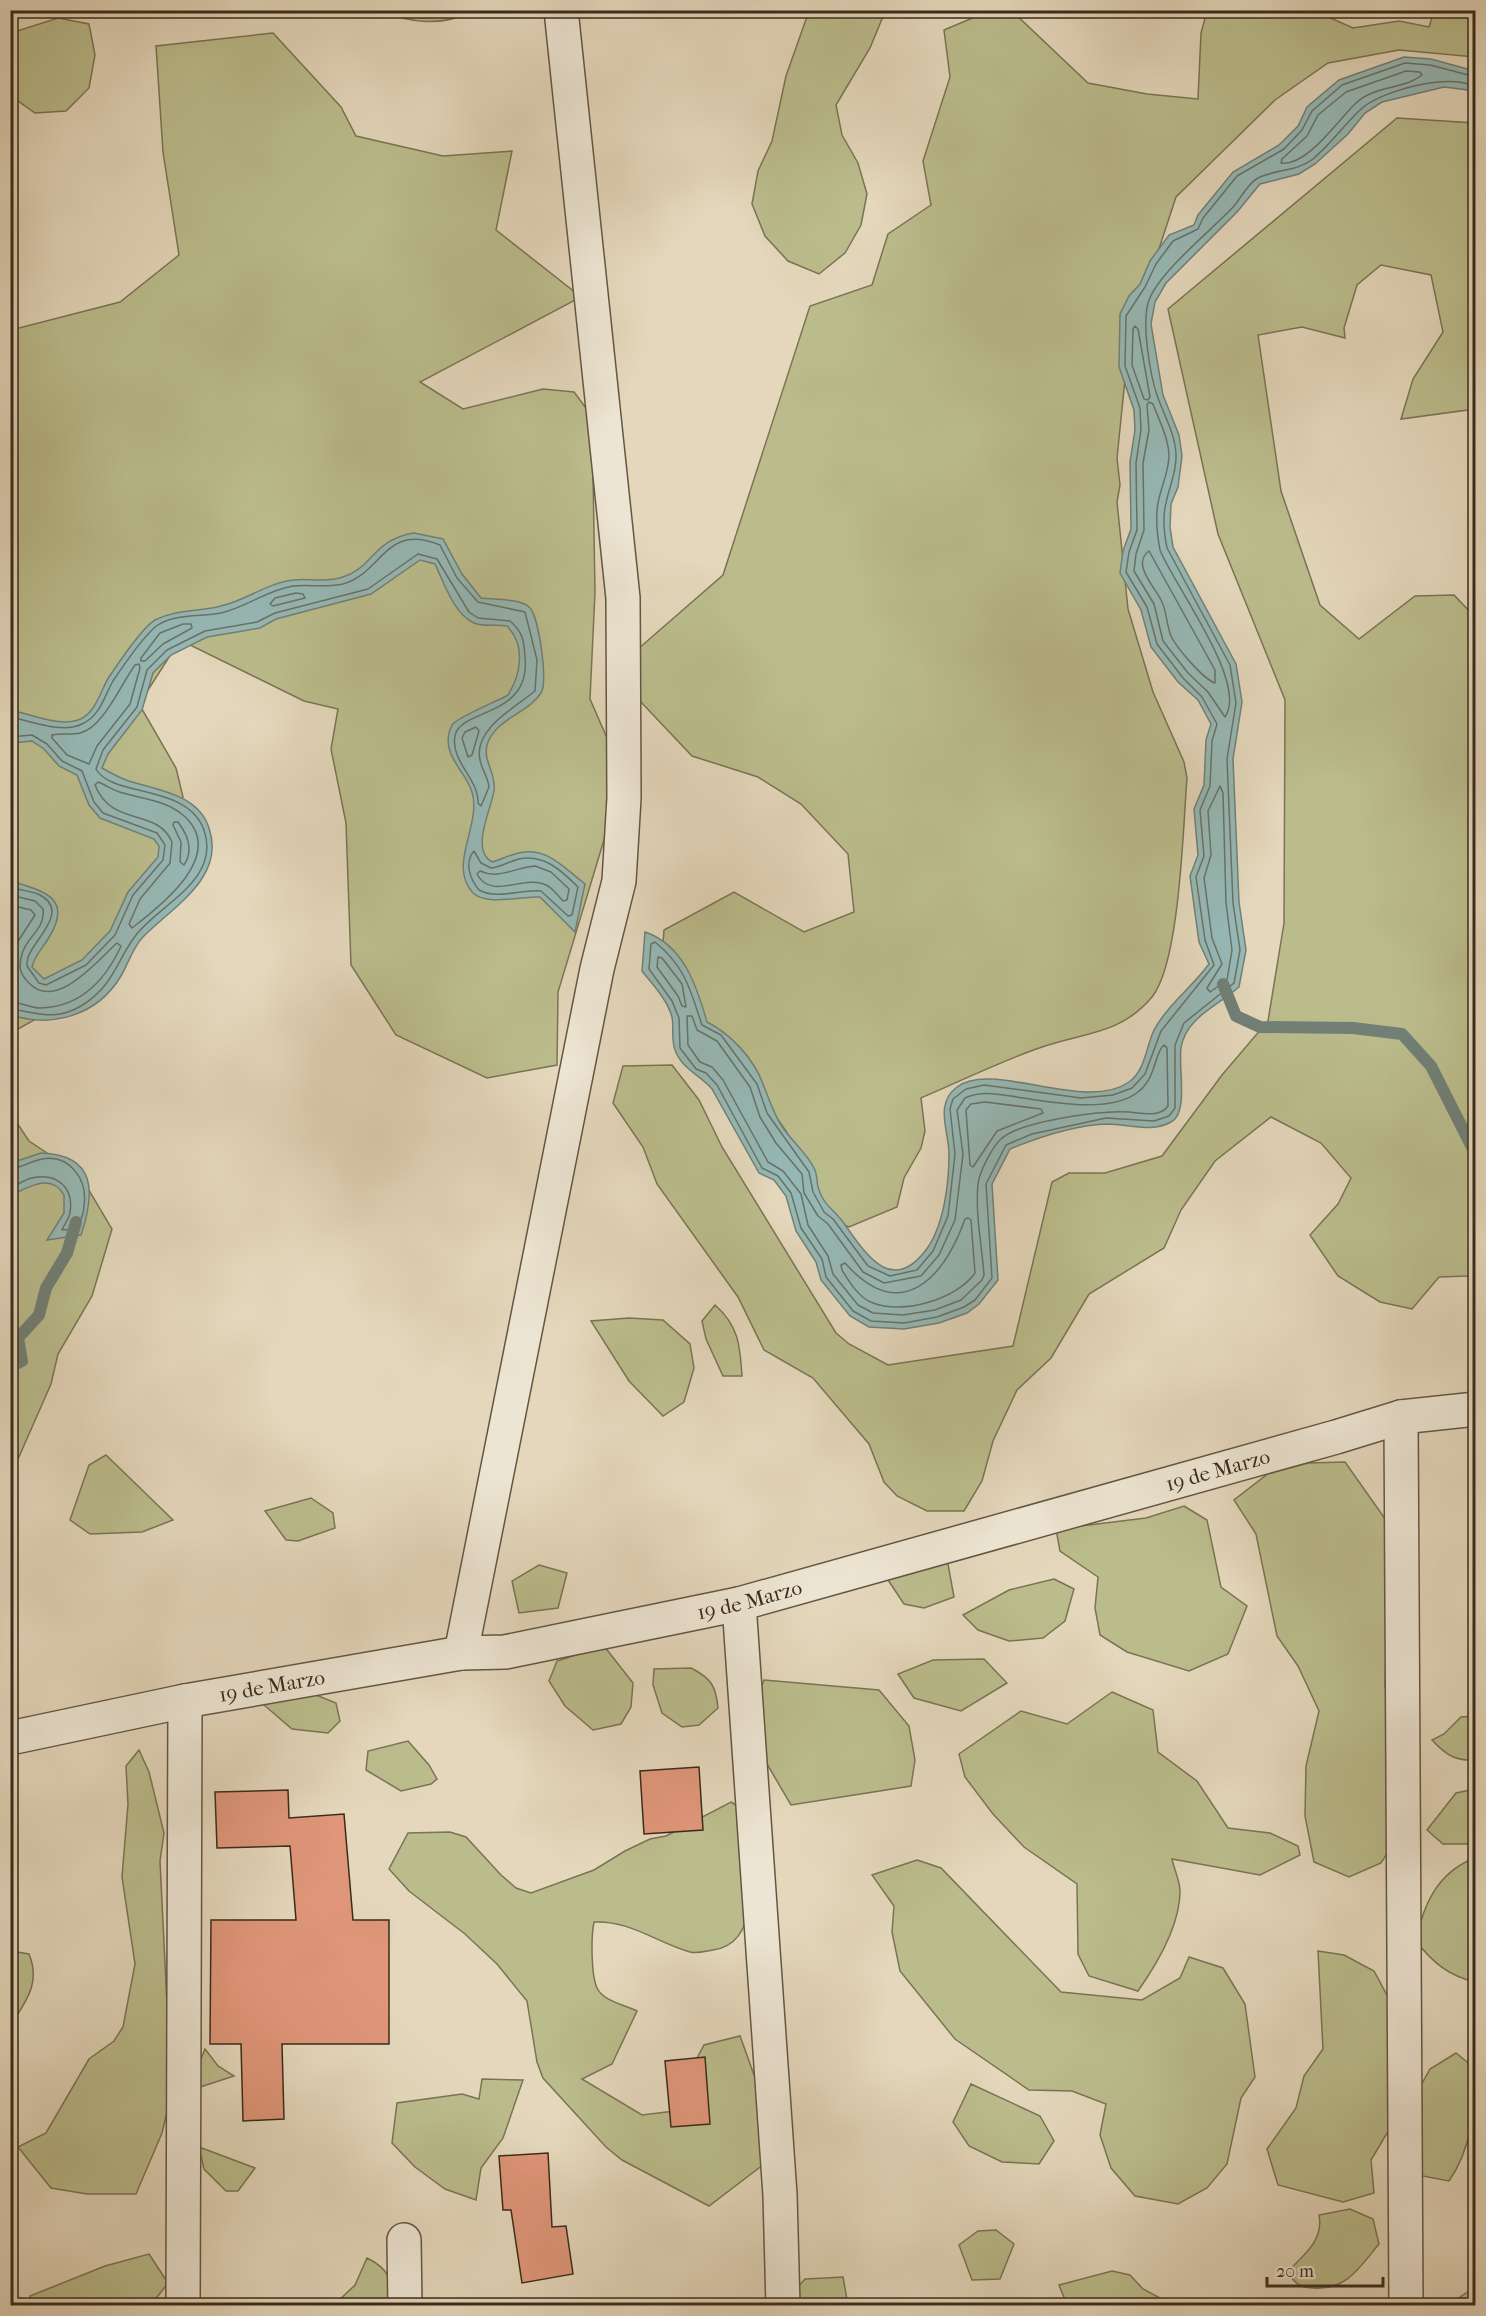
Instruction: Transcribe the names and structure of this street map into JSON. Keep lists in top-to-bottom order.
{
  "streets": {
    "street": ["19 de Marzo"]
  },
  "scale_bar": "20 m"
}
